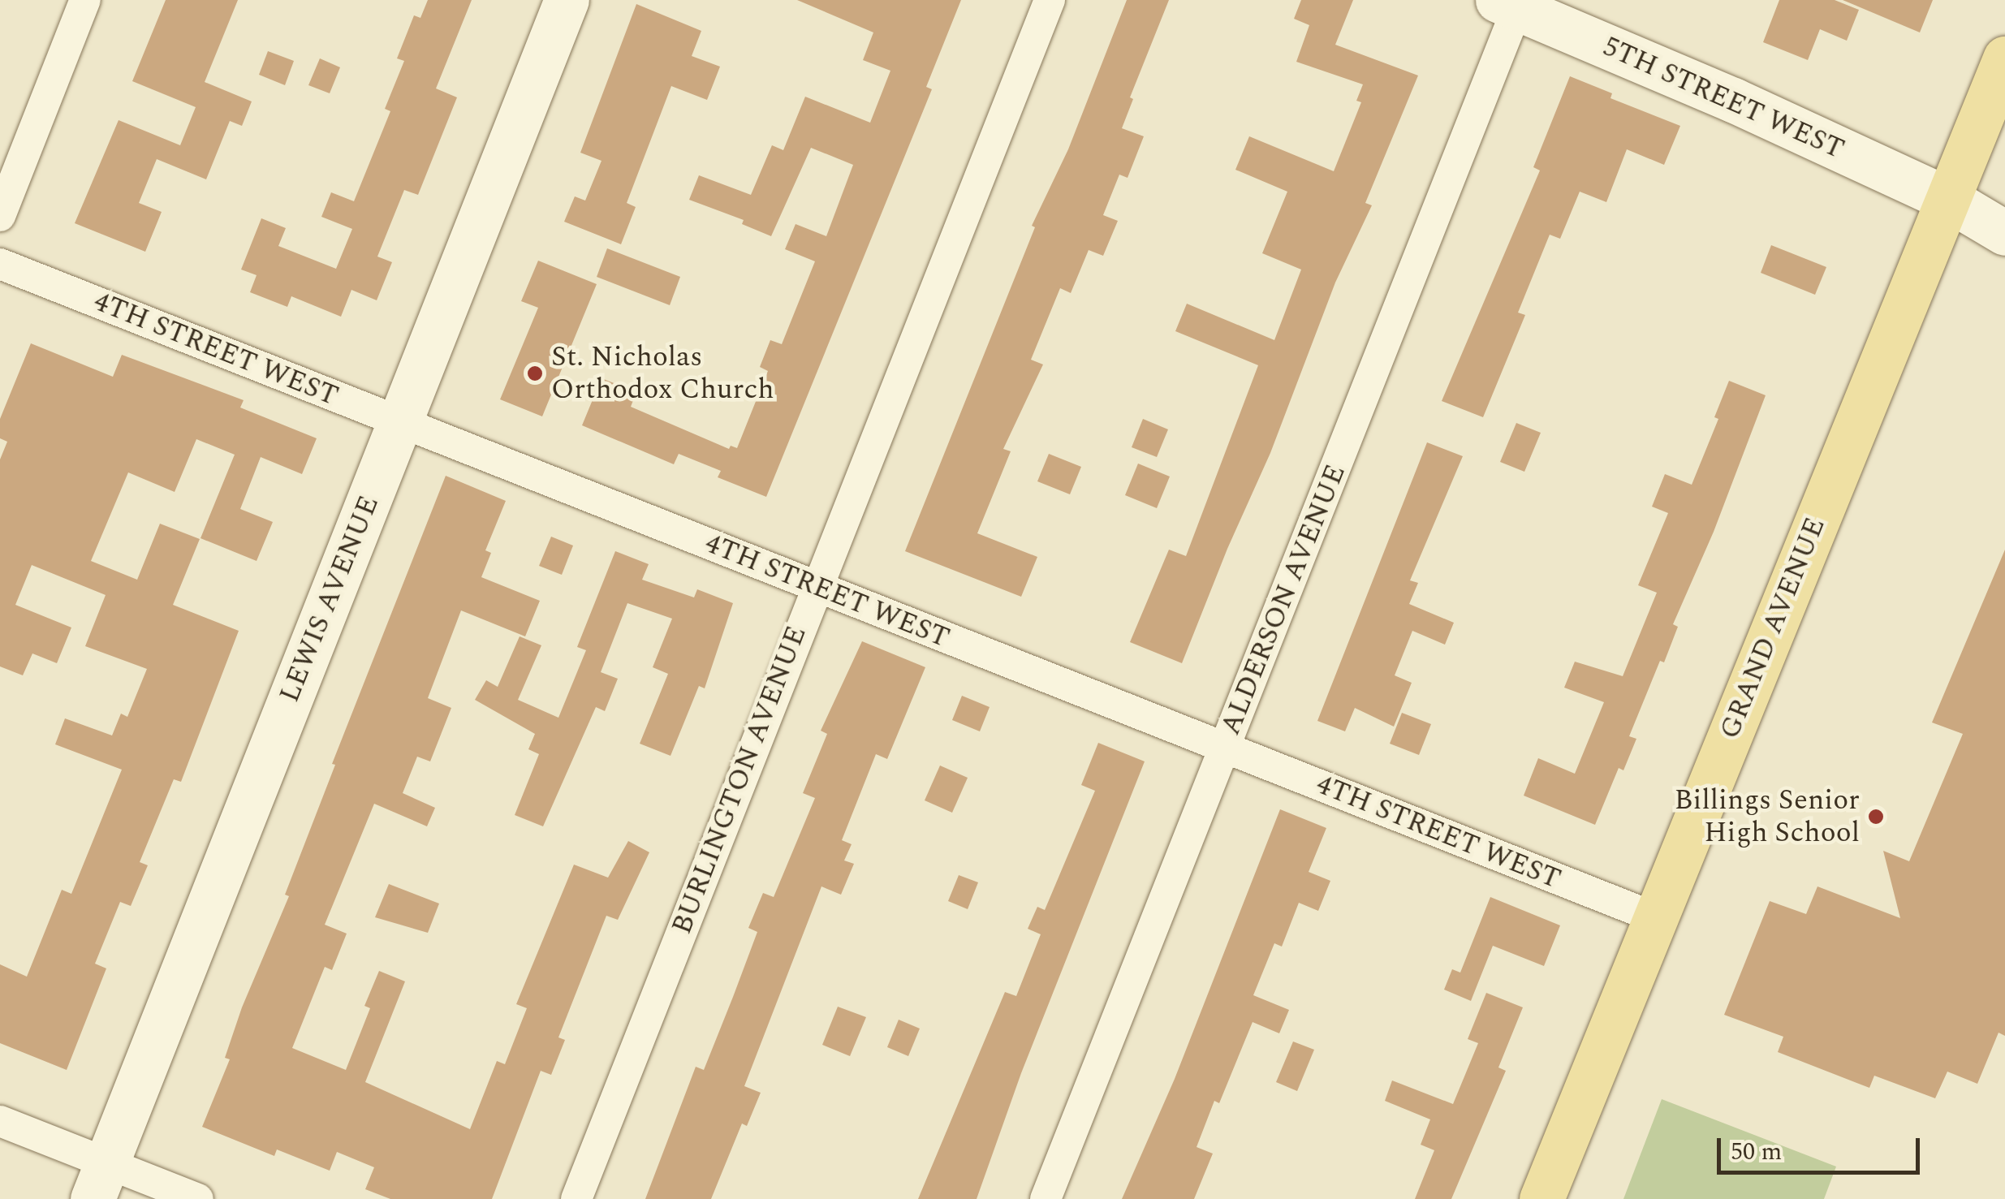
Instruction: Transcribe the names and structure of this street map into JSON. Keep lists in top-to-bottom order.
{
  "streets": {
    "main road": ["GRAND AVENUE"],
    "street": [
      "5TH STREET WEST",
      "4TH STREET WEST",
      "LEWIS AVENUE",
      "ALDERSON AVENUE",
      "BURLINGTON AVENUE"
    ]
  },
  "crossings": [
    ["5TH STREET WEST", "ALDERSON AVENUE"],
    ["5TH STREET WEST", "GRAND AVENUE"],
    ["4TH STREET WEST", "LEWIS AVENUE"],
    ["4TH STREET WEST", "ALDERSON AVENUE"],
    ["4TH STREET WEST", "GRAND AVENUE"],
    ["4TH STREET WEST", "BURLINGTON AVENUE"]
  ],
  "places": ["St. Nicholas Orthodox Church", "Billings Senior High School"],
  "scale_bar": "50 m"
}
